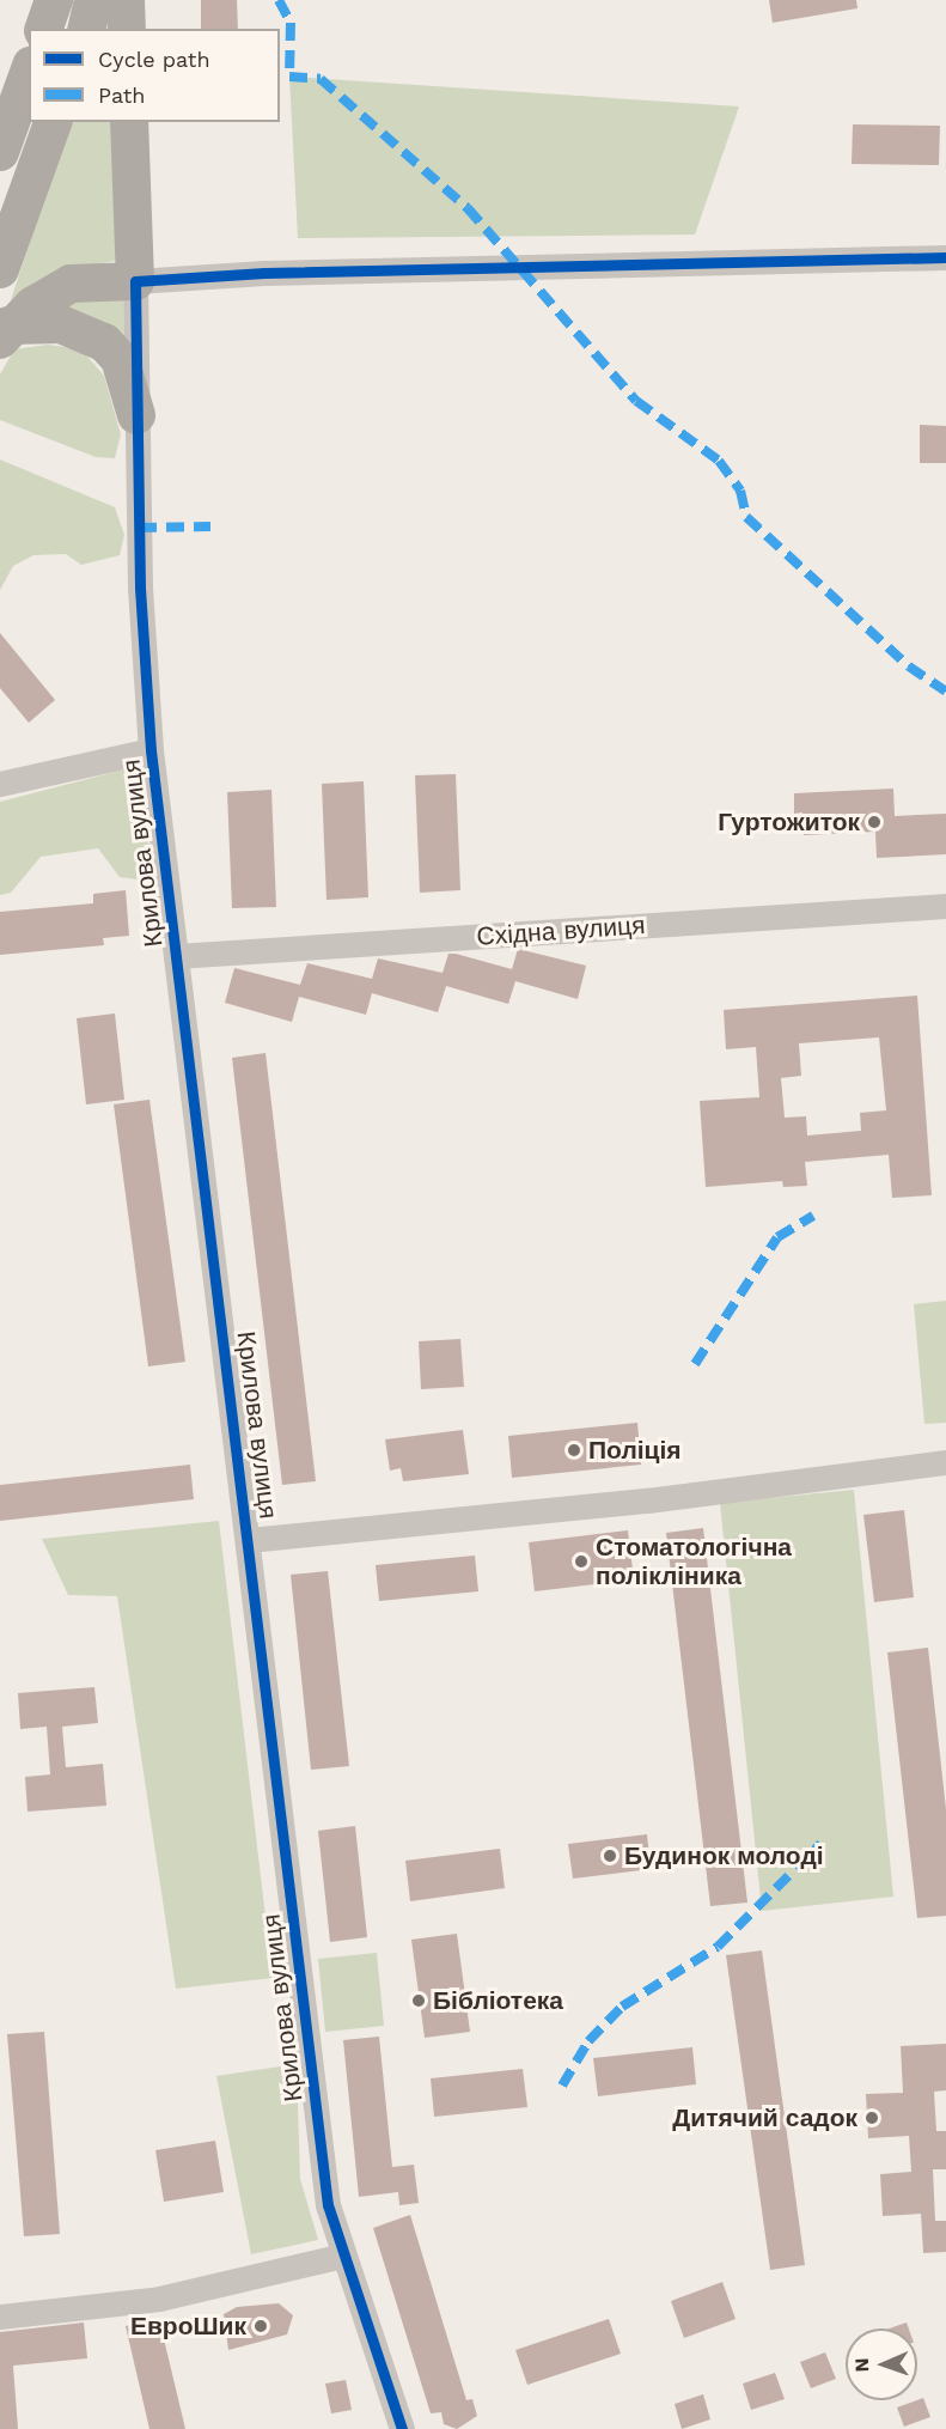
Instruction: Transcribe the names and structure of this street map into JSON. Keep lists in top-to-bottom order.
{
  "streets": {
    "street": ["Крилова вулиця", "Східна вулиця"]
  },
  "crossings": [
    ["Крилова вулиця", "Східна вулиця"]
  ],
  "places": [
    "Гуртожиток",
    "Поліція",
    "Стоматологічна полікліника",
    "Будинок молоді",
    "Бібліотека",
    "Дитячий садок",
    "ЕвроШик"
  ],
  "legend": ["Cycle path", "Path"],
  "north": "left"
}
